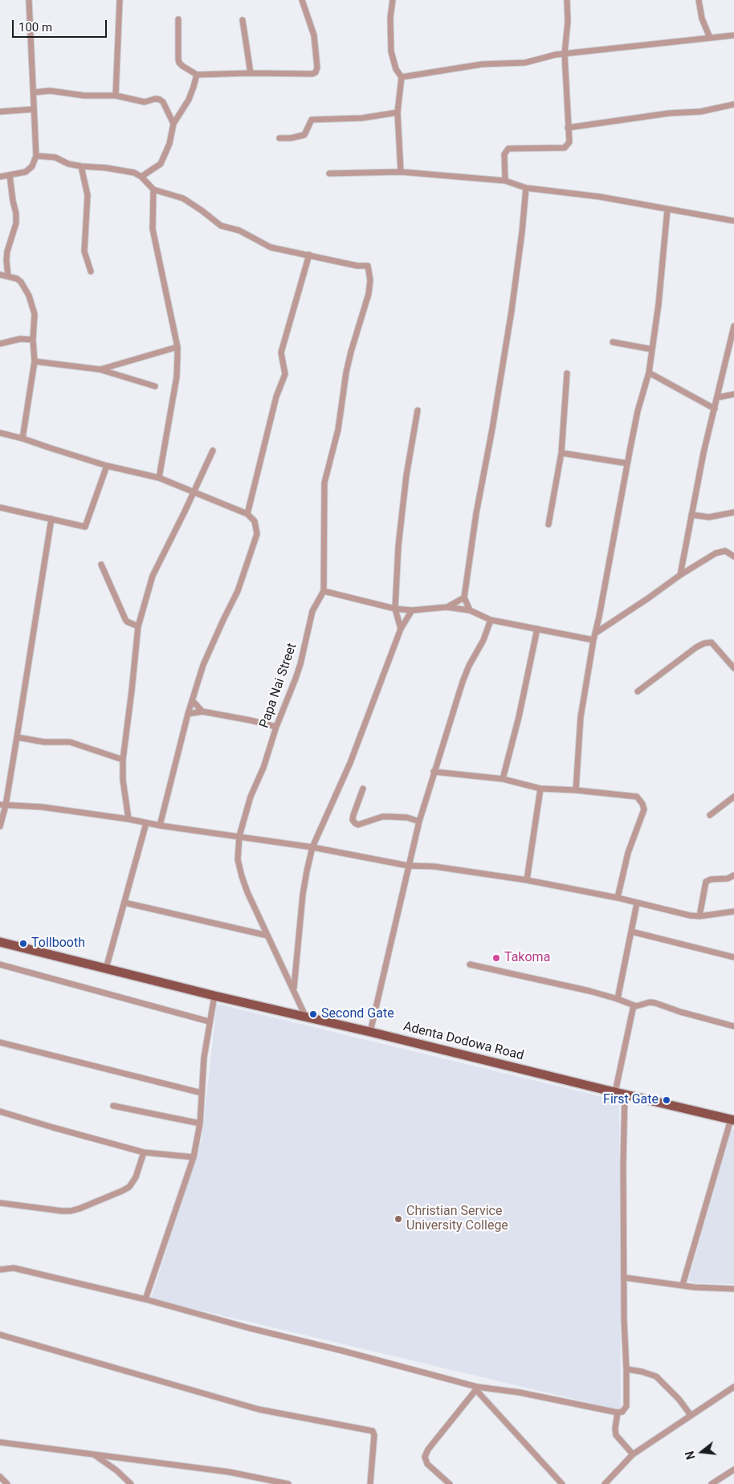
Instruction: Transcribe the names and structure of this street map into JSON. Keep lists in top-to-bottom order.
{
  "streets": {
    "main road": ["Adenta Dodowa Road"],
    "street": ["Papa Nai Street"]
  },
  "crossings": [
    ["Papa Nai Street", "Adenta Dodowa Road"]
  ],
  "places": [
    "Tollbooth",
    "Takoma",
    "Second Gate",
    "First Gate",
    "Christian Service University College"
  ],
  "scale_bar": "100 m",
  "north": "left"
}
